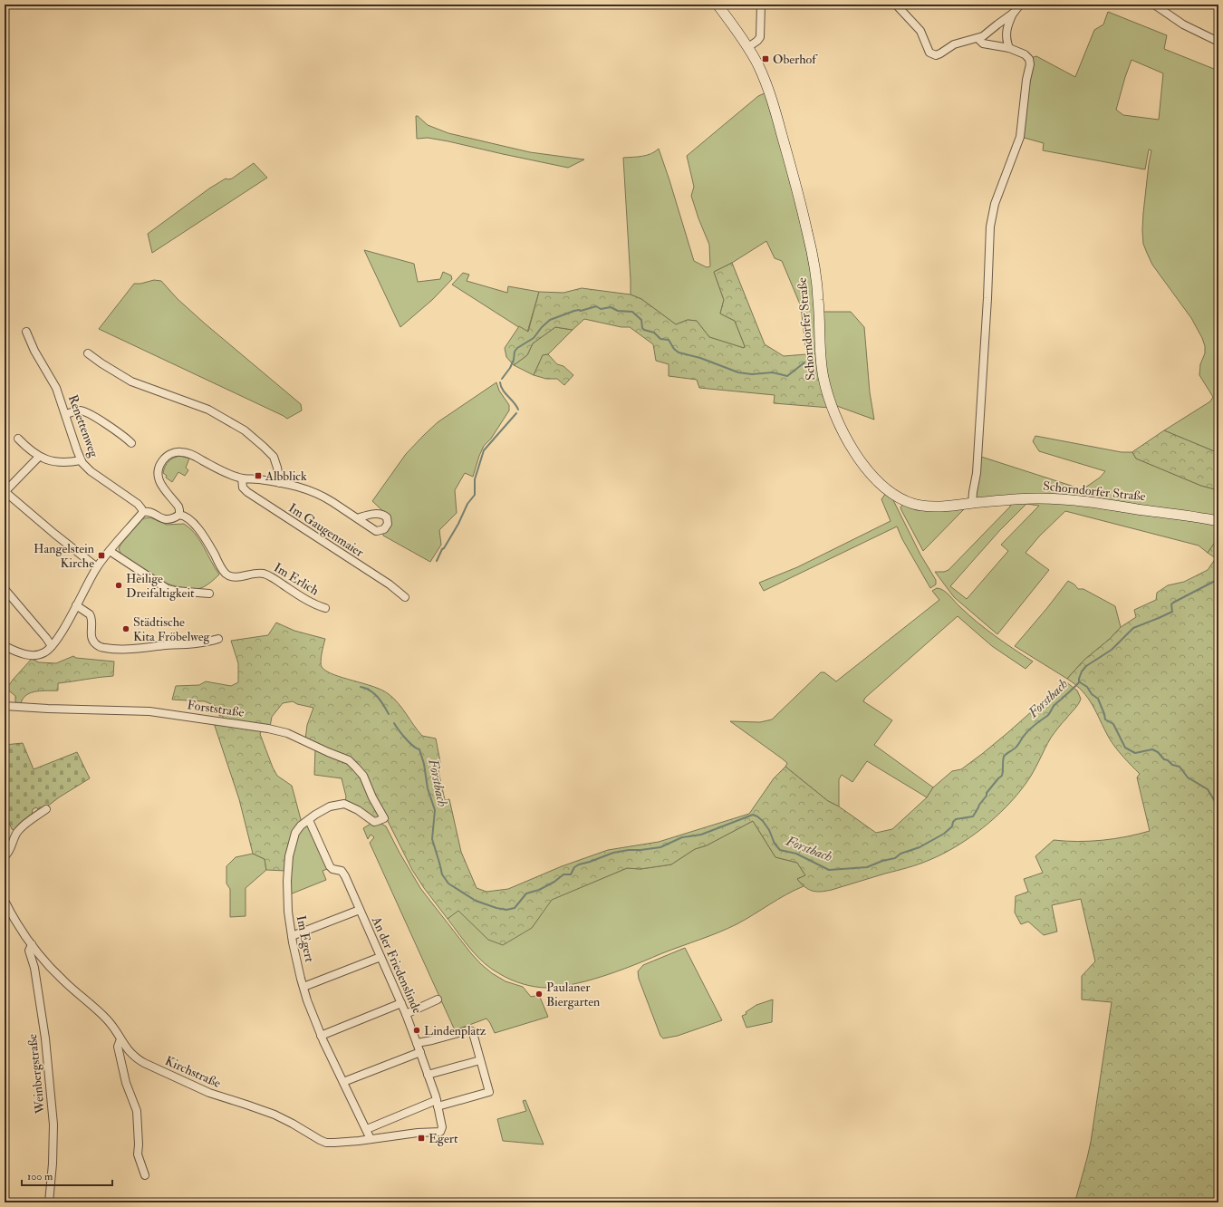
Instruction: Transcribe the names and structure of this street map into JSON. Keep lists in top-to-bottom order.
{
  "streets": {
    "main road": ["Schorndorfer Straße"],
    "street": [
      "Renettenweg",
      "Im Gaugenmaier",
      "Im Erlich",
      "Forststraße",
      "Im Egert",
      "An der Friedenslinde",
      "Kirchstraße",
      "Weinbergstraße"
    ]
  },
  "crossings": [
    ["Renettenweg", "Im Erlich"],
    ["Forststraße", "Im Egert"],
    ["Im Egert", "An der Friedenslinde"],
    ["Im Egert", "Kirchstraße"],
    ["An der Friedenslinde", "Kirchstraße"],
    ["Kirchstraße", "Weinbergstraße"]
  ],
  "water": ["Forstbach"],
  "places": {
    "transit": [
      "Oberhof",
      "Albblick",
      "Hangelstein Kirche",
      "Egert"
    ],
    "other": [
      "Heilige Dreifaltigkeit",
      "Städtische Kita Fröbelweg",
      "Paulaner Biergarten",
      "Lindenplatz"
    ]
  },
  "scale_bar": "100 m"
}
